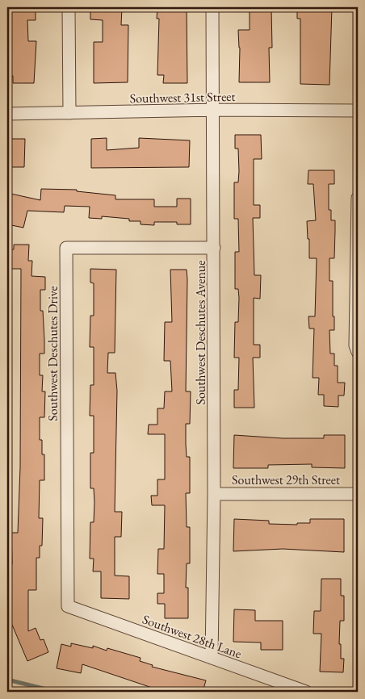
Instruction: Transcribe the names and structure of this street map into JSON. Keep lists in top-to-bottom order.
{
  "streets": {
    "street": [
      "Southwest 31st Street",
      "Southwest Deschutes Avenue",
      "Southwest Deschutes Drive",
      "Southwest 29th Street",
      "Southwest 28th Lane"
    ]
  },
  "crossings": [
    ["Southwest 31st Street", "Southwest Deschutes Avenue"],
    ["Southwest Deschutes Avenue", "Southwest Deschutes Drive"],
    ["Southwest Deschutes Avenue", "Southwest 29th Street"],
    ["Southwest Deschutes Avenue", "Southwest 28th Lane"],
    ["Southwest Deschutes Drive", "Southwest 28th Lane"]
  ]
}
